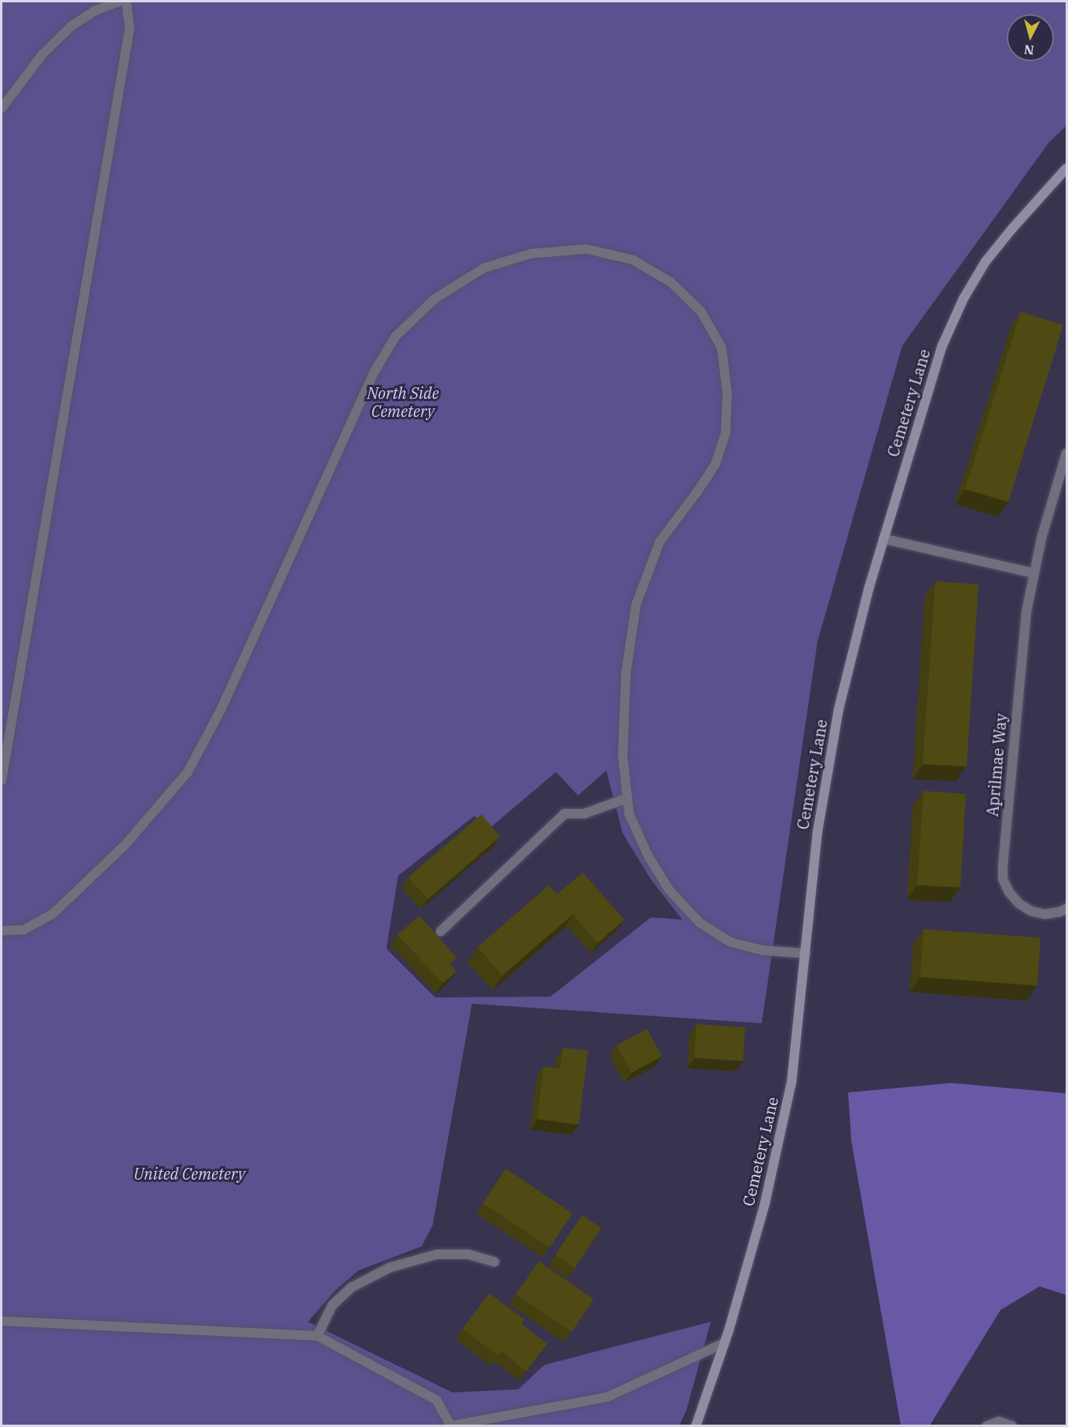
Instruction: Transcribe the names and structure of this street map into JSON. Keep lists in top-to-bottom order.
{
  "streets": {
    "street": ["Cemetery Lane", "Aprilmae Way"]
  },
  "parks": ["North Side Cemetery", "United Cemetery"],
  "north": "bottom"
}
